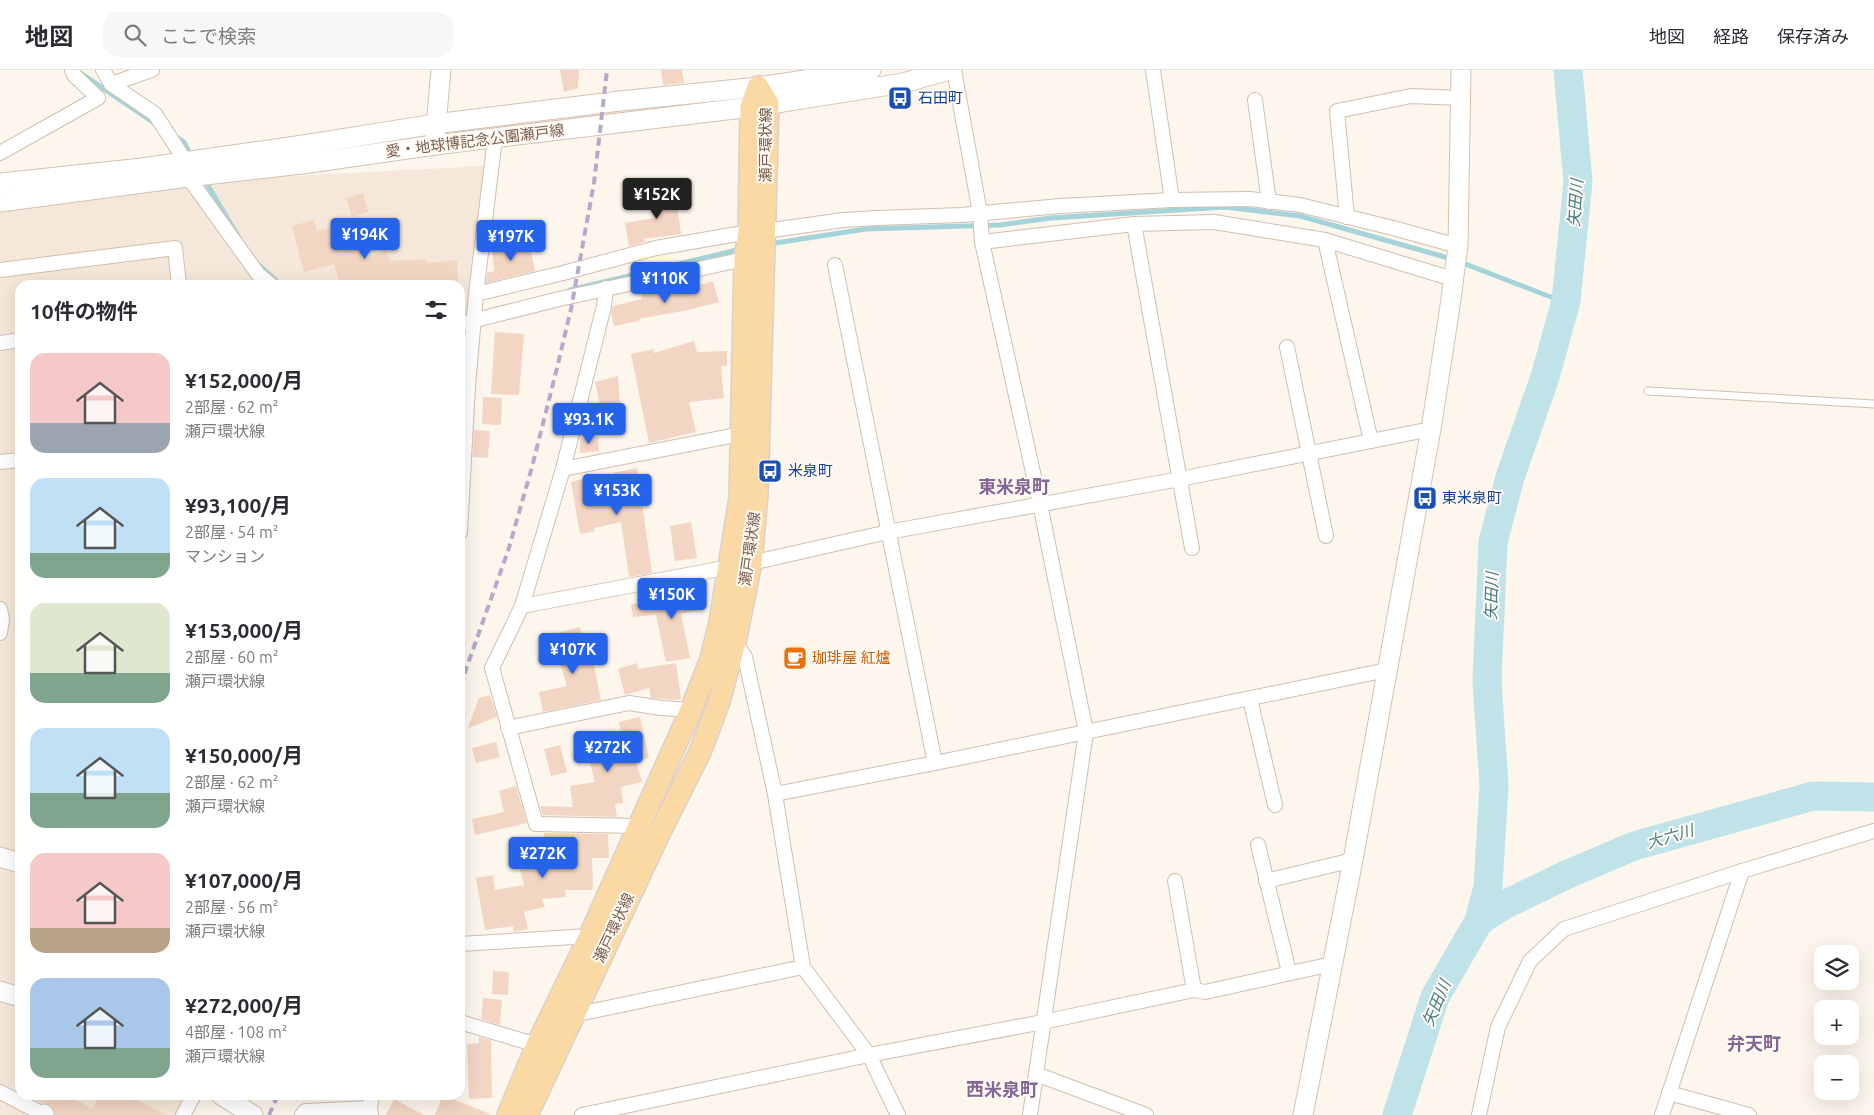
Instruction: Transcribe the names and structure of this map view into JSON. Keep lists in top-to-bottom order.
{
  "streets": {
    "main road": ["愛・地球博記念公園瀬戸線", "瀬戸環状線"]
  },
  "crossings": [
    ["愛・地球博記念公園瀬戸線", "瀬戸環状線"]
  ],
  "districts": ["東米泉町", "弁天町", "西米泉町"],
  "water": ["矢田川", "大六川"],
  "places": {
    "bus stop": ["石田町", "米泉町", "東米泉町"],
    "cafe": ["珈琲屋 紅爐"]
  },
  "page": {
    "header": "地図",
    "search": "ここで検索",
    "nav": ["地図", "経路", "保存済み"],
    "price": [
      "¥152K",
      "¥194K",
      "¥197K",
      "¥110K",
      "¥93.1K",
      "¥153K",
      "¥150K",
      "¥107K",
      "¥272K",
      "¥272K"
    ],
    "heading": "10件の物件",
    "list": [
      {
        "name": "¥152,000/月",
        "note": "2部屋 · 62 m² · 瀬戸環状線"
      },
      {
        "name": "¥93,100/月",
        "note": "2部屋 · 54 m² · マンション"
      },
      {
        "name": "¥153,000/月",
        "note": "2部屋 · 60 m² · 瀬戸環状線"
      },
      {
        "name": "¥150,000/月",
        "note": "2部屋 · 62 m² · 瀬戸環状線"
      },
      {
        "name": "¥107,000/月",
        "note": "2部屋 · 56 m² · 瀬戸環状線"
      },
      {
        "name": "¥272,000/月",
        "note": "4部屋 · 108 m² · 瀬戸環状線"
      }
    ],
    "map_buttons": ["+", "−"]
  }
}
